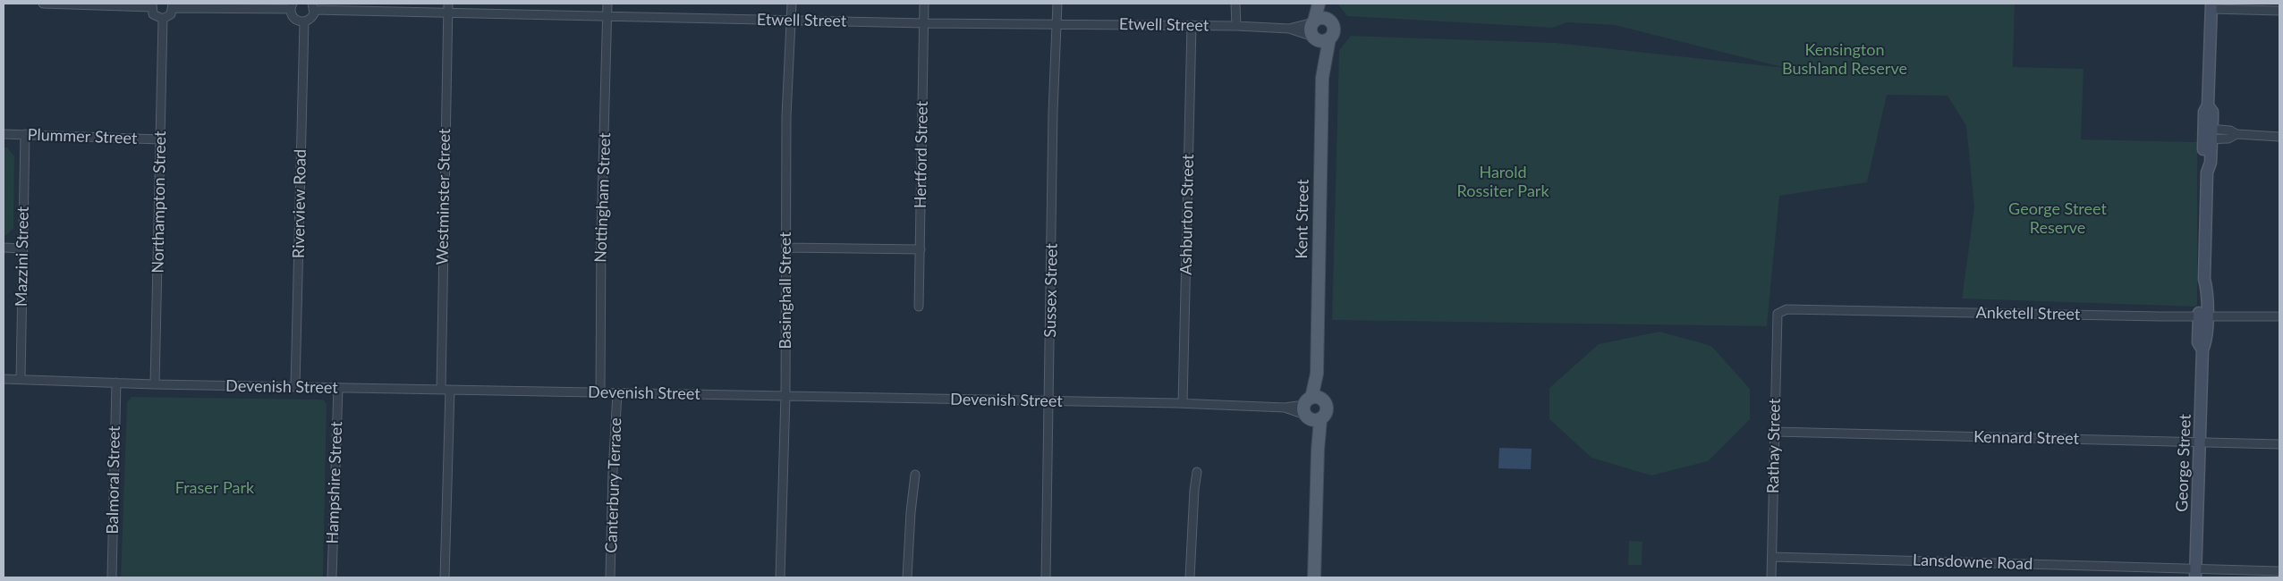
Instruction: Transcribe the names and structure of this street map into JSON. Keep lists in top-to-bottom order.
{
  "streets": {
    "main road": ["Kent Street", "George Street"],
    "street": [
      "Etwell Street",
      "Plummer Street",
      "Hertford Street",
      "Westminster Street",
      "Nottingham Street",
      "Northampton Street",
      "Riverview Road",
      "Ashburton Street",
      "Mazzini Street",
      "Basinghall Street",
      "Sussex Street",
      "Anketell Street",
      "Devenish Street",
      "Kennard Street",
      "Rathay Street",
      "Balmoral Street",
      "Hampshire Street",
      "Canterbury Terrace",
      "Lansdowne Road"
    ]
  },
  "crossings": [
    ["Etwell Street", "Hertford Street"],
    ["Etwell Street", "Westminster Street"],
    ["Etwell Street", "Nottingham Street"],
    ["Etwell Street", "Ashburton Street"],
    ["Etwell Street", "Kent Street"],
    ["Etwell Street", "Basinghall Street"],
    ["Etwell Street", "Sussex Street"],
    ["Plummer Street", "Northampton Street"],
    ["Plummer Street", "Mazzini Street"],
    ["Westminster Street", "Devenish Street"],
    ["Nottingham Street", "Devenish Street"],
    ["Northampton Street", "Devenish Street"],
    ["Riverview Road", "Devenish Street"],
    ["Ashburton Street", "Devenish Street"],
    ["Kent Street", "Devenish Street"],
    ["Mazzini Street", "Devenish Street"],
    ["Basinghall Street", "Devenish Street"],
    ["Sussex Street", "Devenish Street"],
    ["Anketell Street", "Rathay Street"],
    ["Anketell Street", "George Street"],
    ["Devenish Street", "Balmoral Street"],
    ["Devenish Street", "Hampshire Street"],
    ["Devenish Street", "Canterbury Terrace"],
    ["Kennard Street", "Rathay Street"],
    ["Kennard Street", "George Street"],
    ["Rathay Street", "Lansdowne Road"],
    ["George Street", "Lansdowne Road"]
  ],
  "parks": [
    "Kensington Bushland Reserve",
    "Harold Rossiter Park",
    "George Street Reserve",
    "Fraser Park"
  ]
}
